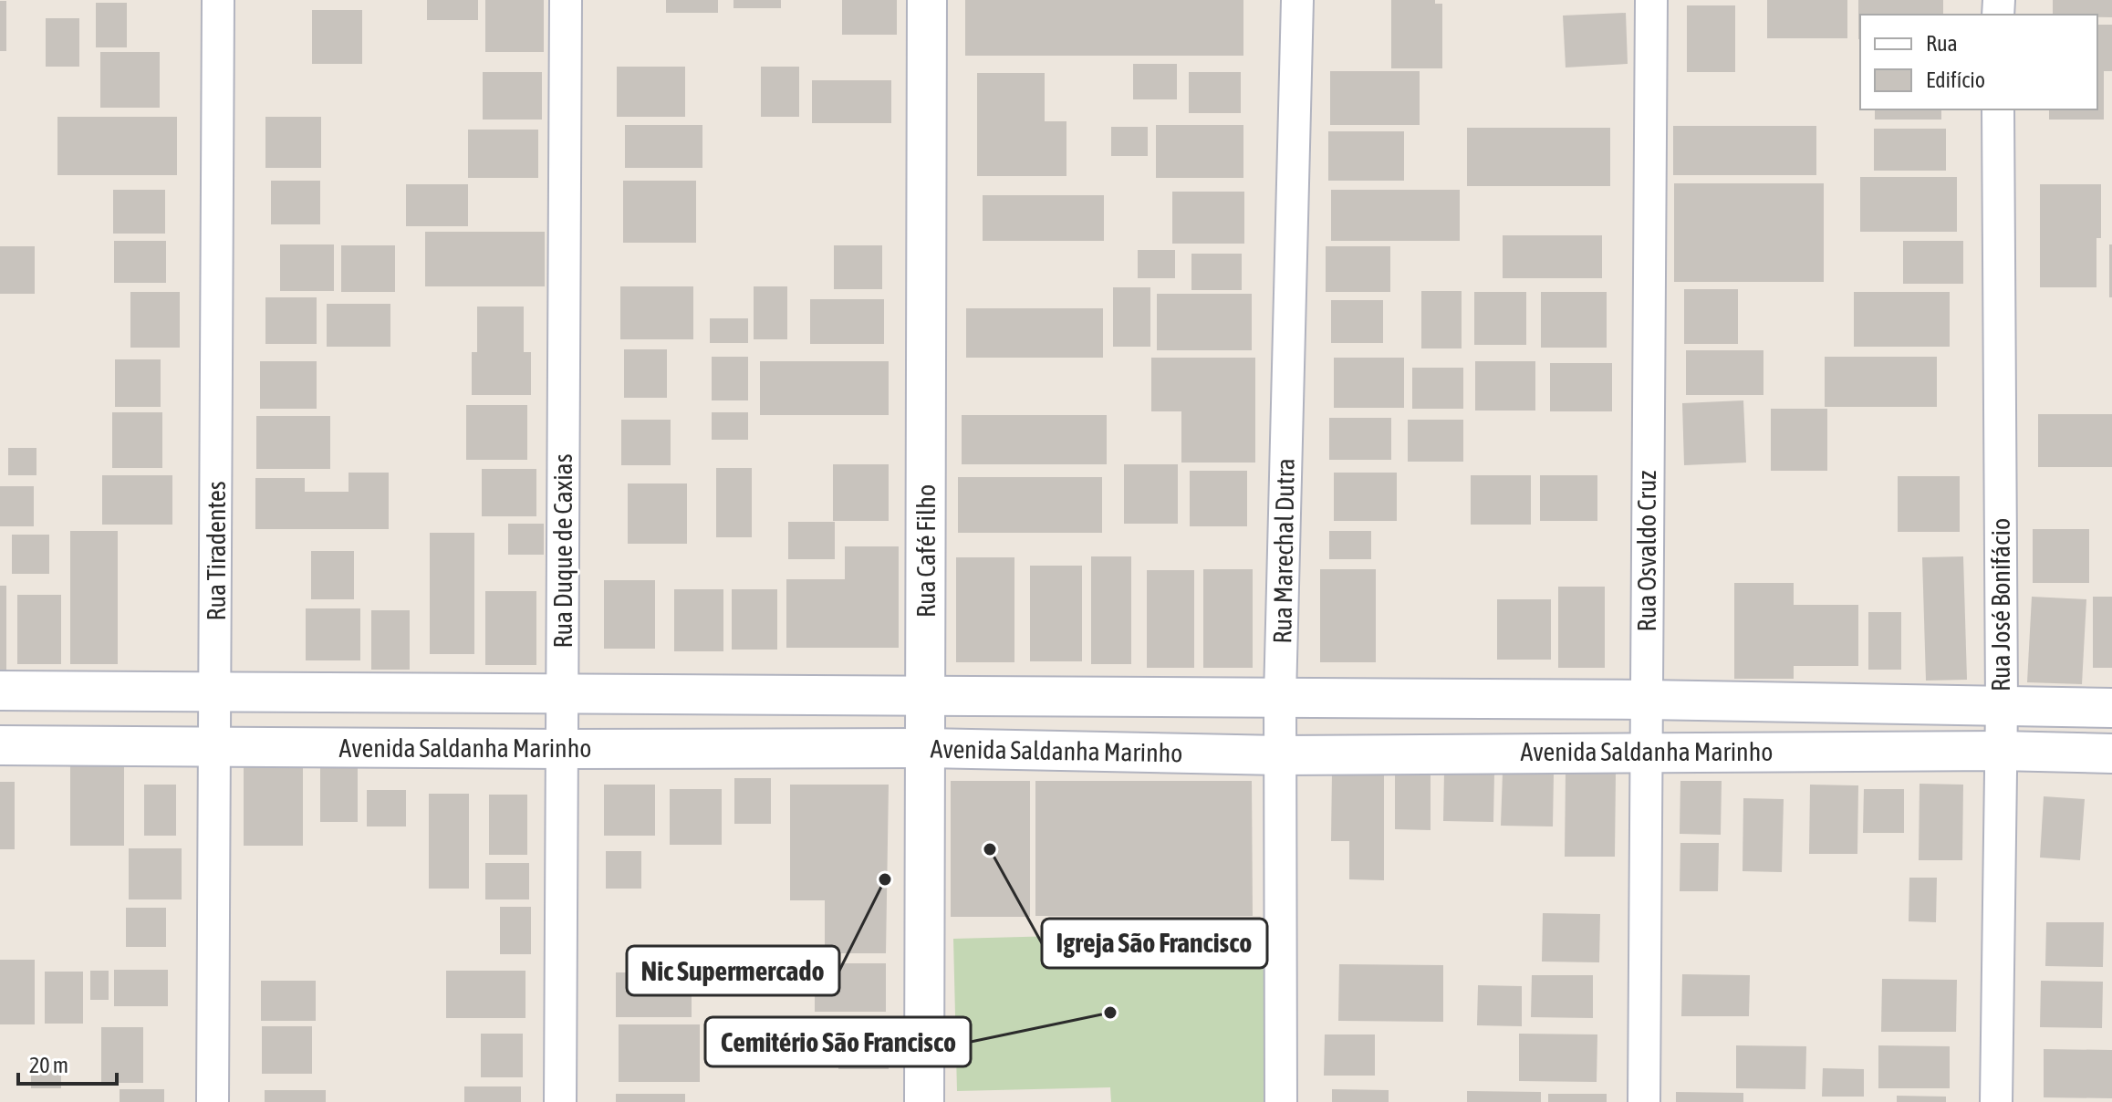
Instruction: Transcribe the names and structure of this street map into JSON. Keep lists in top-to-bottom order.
{
  "streets": {
    "street": [
      "Rua Tiradentes",
      "Rua Duque de Caxias",
      "Rua Café Filho",
      "Rua Marechal Dutra",
      "Rua Osvaldo Cruz",
      "Rua José Bonifácio",
      "Avenida Saldanha Marinho"
    ]
  },
  "crossings": [
    ["Rua Tiradentes", "Avenida Saldanha Marinho"],
    ["Rua Duque de Caxias", "Avenida Saldanha Marinho"],
    ["Rua Café Filho", "Avenida Saldanha Marinho"],
    ["Rua Marechal Dutra", "Avenida Saldanha Marinho"],
    ["Rua Osvaldo Cruz", "Avenida Saldanha Marinho"],
    ["Rua José Bonifácio", "Avenida Saldanha Marinho"]
  ],
  "places": ["Igreja São Francisco", "Nic Supermercado", "Cemitério São Francisco"],
  "legend": ["Rua", "Edifício"],
  "scale_bar": "20 m"
}
